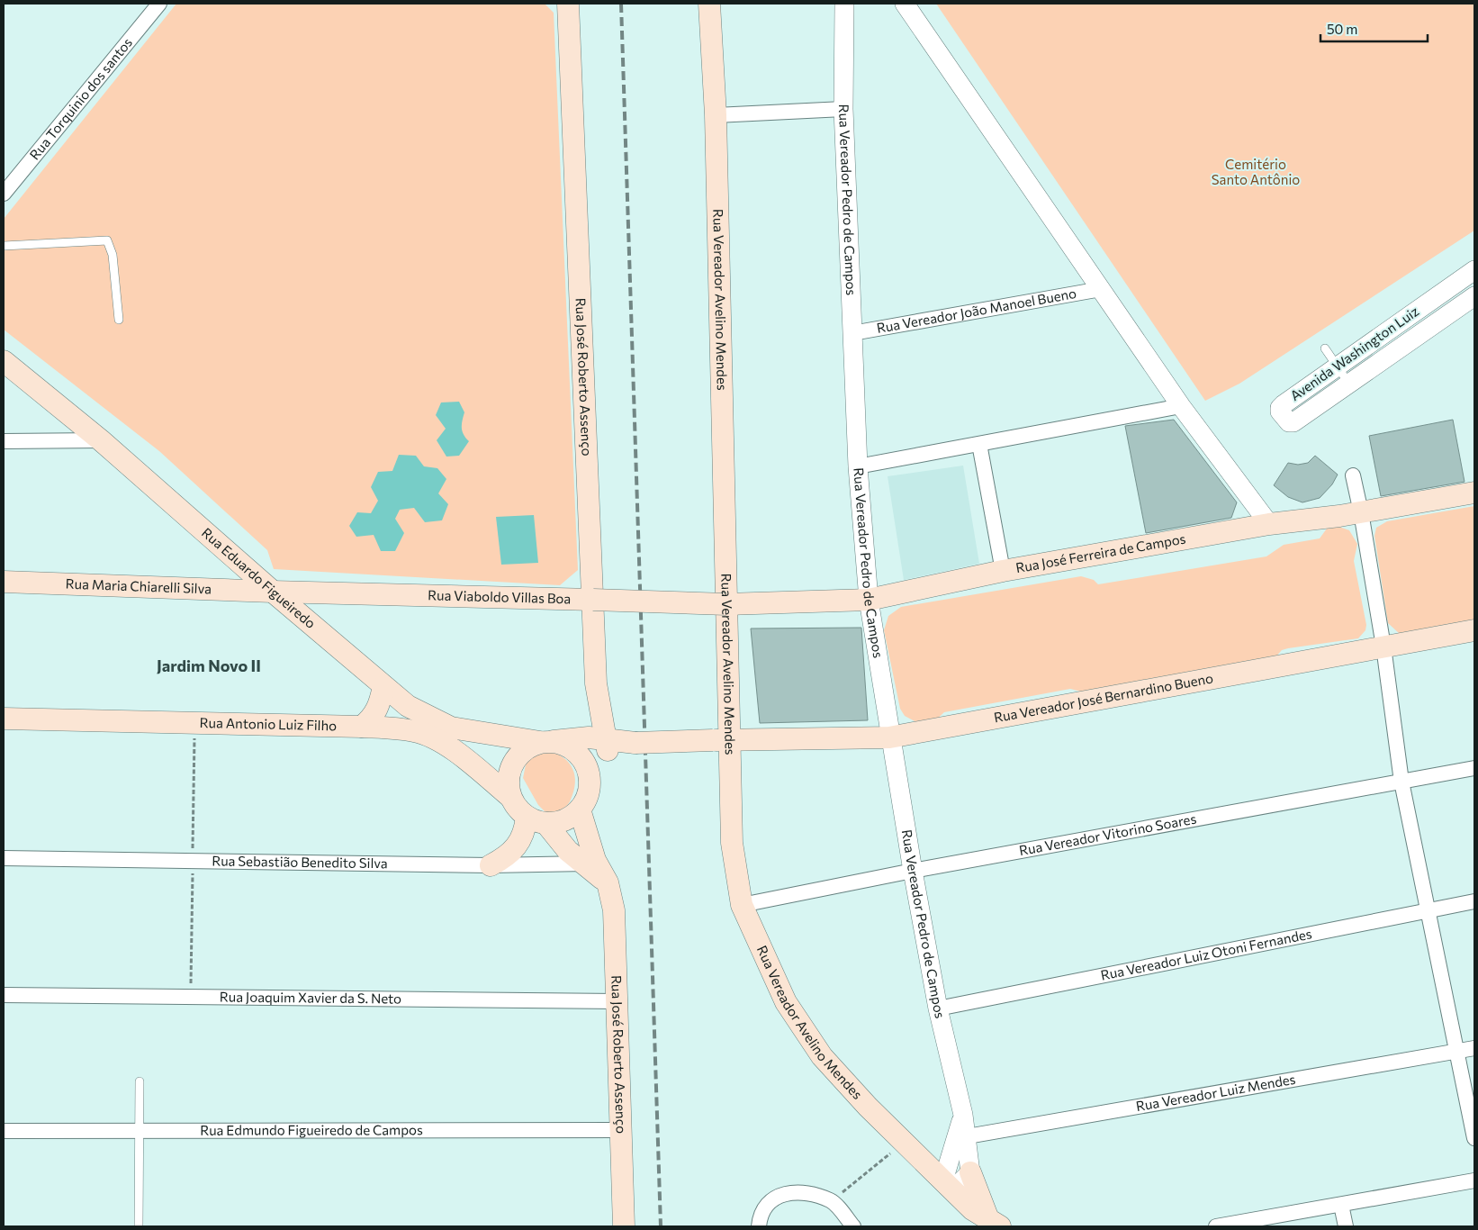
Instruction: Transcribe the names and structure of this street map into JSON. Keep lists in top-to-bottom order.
{
  "streets": {
    "main road": [
      "Rua Vereador Avelino Mendes",
      "Rua José Roberto Assenço",
      "Rua José Ferreira de Campos",
      "Rua Eduardo Figueiredo",
      "Rua Maria Chiarelli Silva",
      "Rua Viaboldo Villas Boa",
      "Rua Vereador José Bernardino Bueno",
      "Rua Antonio Luiz Filho"
    ],
    "street": [
      "Rua Torquinio dos santos",
      "Rua Vereador Pedro de Campos",
      "Rua Vereador João Manoel Bueno",
      "Avenida Washington Luiz",
      "Rua Vereador Vitorino Soares",
      "Rua Sebastião Benedito Silva",
      "Rua Vereador Luiz Otoni Fernandes",
      "Rua Joaquim Xavier da S. Neto",
      "Rua Vereador Luiz Mendes",
      "Rua Edmundo Figueiredo de Campos"
    ]
  },
  "crossings": [
    ["Rua Vereador Pedro de Campos", "Rua Vereador Avelino Mendes"],
    ["Rua Vereador Pedro de Campos", "Rua Vereador João Manoel Bueno"],
    ["Rua Vereador Pedro de Campos", "Rua José Ferreira de Campos"],
    ["Rua Vereador Pedro de Campos", "Rua Vereador José Bernardino Bueno"],
    ["Rua Vereador Pedro de Campos", "Rua Vereador Vitorino Soares"],
    ["Rua Vereador Pedro de Campos", "Rua Vereador Luiz Otoni Fernandes"],
    ["Rua Vereador Pedro de Campos", "Rua Vereador Luiz Mendes"],
    ["Rua Vereador Avelino Mendes", "Rua José Ferreira de Campos"],
    ["Rua Vereador Avelino Mendes", "Rua Viaboldo Villas Boa"],
    ["Rua Vereador Avelino Mendes", "Rua Vereador José Bernardino Bueno"],
    ["Rua Vereador Avelino Mendes", "Rua Vereador Vitorino Soares"],
    ["Rua José Roberto Assenço", "Rua Eduardo Figueiredo"],
    ["Rua José Roberto Assenço", "Rua Viaboldo Villas Boa"],
    ["Rua José Roberto Assenço", "Rua Vereador José Bernardino Bueno"],
    ["Rua José Roberto Assenço", "Rua Antonio Luiz Filho"],
    ["Rua José Roberto Assenço", "Rua Sebastião Benedito Silva"],
    ["Rua José Roberto Assenço", "Rua Joaquim Xavier da S. Neto"],
    ["Rua José Roberto Assenço", "Rua Edmundo Figueiredo de Campos"],
    ["Rua José Ferreira de Campos", "Rua Viaboldo Villas Boa"],
    ["Rua Eduardo Figueiredo", "Rua Maria Chiarelli Silva"],
    ["Rua Eduardo Figueiredo", "Rua Viaboldo Villas Boa"],
    ["Rua Eduardo Figueiredo", "Rua Vereador José Bernardino Bueno"],
    ["Rua Eduardo Figueiredo", "Rua Antonio Luiz Filho"],
    ["Rua Maria Chiarelli Silva", "Rua Viaboldo Villas Boa"],
    ["Rua Vereador José Bernardino Bueno", "Rua Antonio Luiz Filho"]
  ],
  "districts": ["Jardim Novo II"],
  "parks": ["Cemitério Santo Antônio"],
  "scale_bar": "50 m"
}
